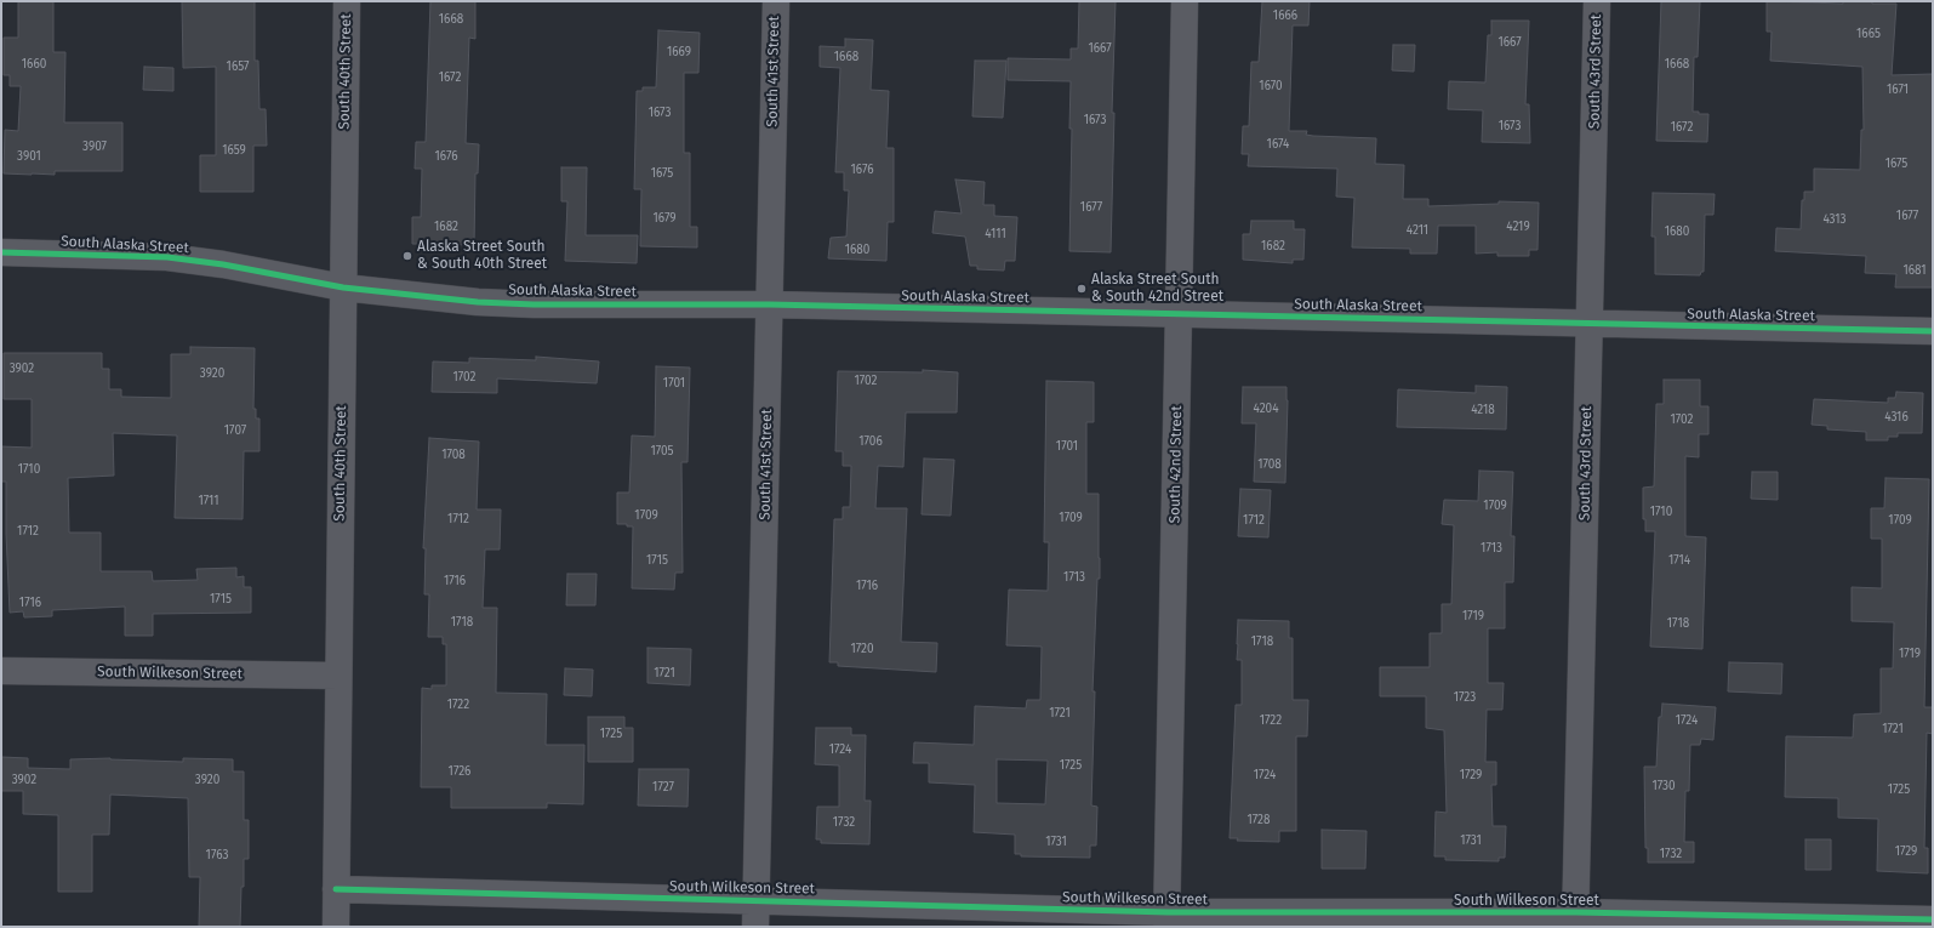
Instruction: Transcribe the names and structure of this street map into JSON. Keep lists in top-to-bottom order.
{
  "streets": {
    "street": [
      "South 40th Street",
      "South 41st Street",
      "South 43rd Street",
      "South Alaska Street",
      "South 42nd Street",
      "South Wilkeson Street"
    ]
  },
  "crossings": [
    ["South 40th Street", "South Alaska Street"],
    ["South 40th Street", "South Wilkeson Street"],
    ["South 41st Street", "South Alaska Street"],
    ["South 41st Street", "South Wilkeson Street"],
    ["South 43rd Street", "South Alaska Street"],
    ["South 43rd Street", "South Wilkeson Street"],
    ["South Alaska Street", "South 42nd Street"],
    ["South 42nd Street", "South Wilkeson Street"]
  ],
  "places": ["Alaska Street South & South 40th Street", "Alaska Street South & South 42nd Street"],
  "house_numbers": [
    "1666",
    "1668",
    "1665",
    "1667",
    "1667",
    "1669",
    "1668",
    "1660",
    "1668",
    "1657",
    "1672",
    "1670",
    "1671",
    "1673",
    "1673",
    "1673",
    "1672",
    "1674",
    "3907",
    "1659",
    "3901",
    "1676",
    "1675",
    "1676",
    "1675",
    "1677",
    "1677",
    "1679",
    "4313",
    "1682",
    "4219",
    "4211",
    "1680",
    "4111",
    "1682",
    "1680",
    "1681",
    "3902",
    "3920",
    "1702",
    "1702",
    "1701",
    "4204",
    "4218",
    "4316",
    "1702",
    "1707",
    "1706",
    "1701",
    "1705",
    "1708",
    "1708",
    "1710",
    "1711",
    "1709",
    "1710",
    "1709",
    "1709",
    "1712",
    "1712",
    "1709",
    "1712",
    "1713",
    "1715",
    "1714",
    "1713",
    "1716",
    "1716",
    "1715",
    "1716",
    "1719",
    "1718",
    "1718",
    "1718",
    "1720",
    "1719",
    "1721",
    "1723",
    "1722",
    "1721",
    "1722",
    "1724",
    "1721",
    "1725",
    "1724",
    "1725",
    "1726",
    "1724",
    "1729",
    "3902",
    "3920",
    "1730",
    "1727",
    "1725",
    "1728",
    "1732",
    "1731",
    "1731",
    "1729",
    "1732",
    "1763"
  ]
}
